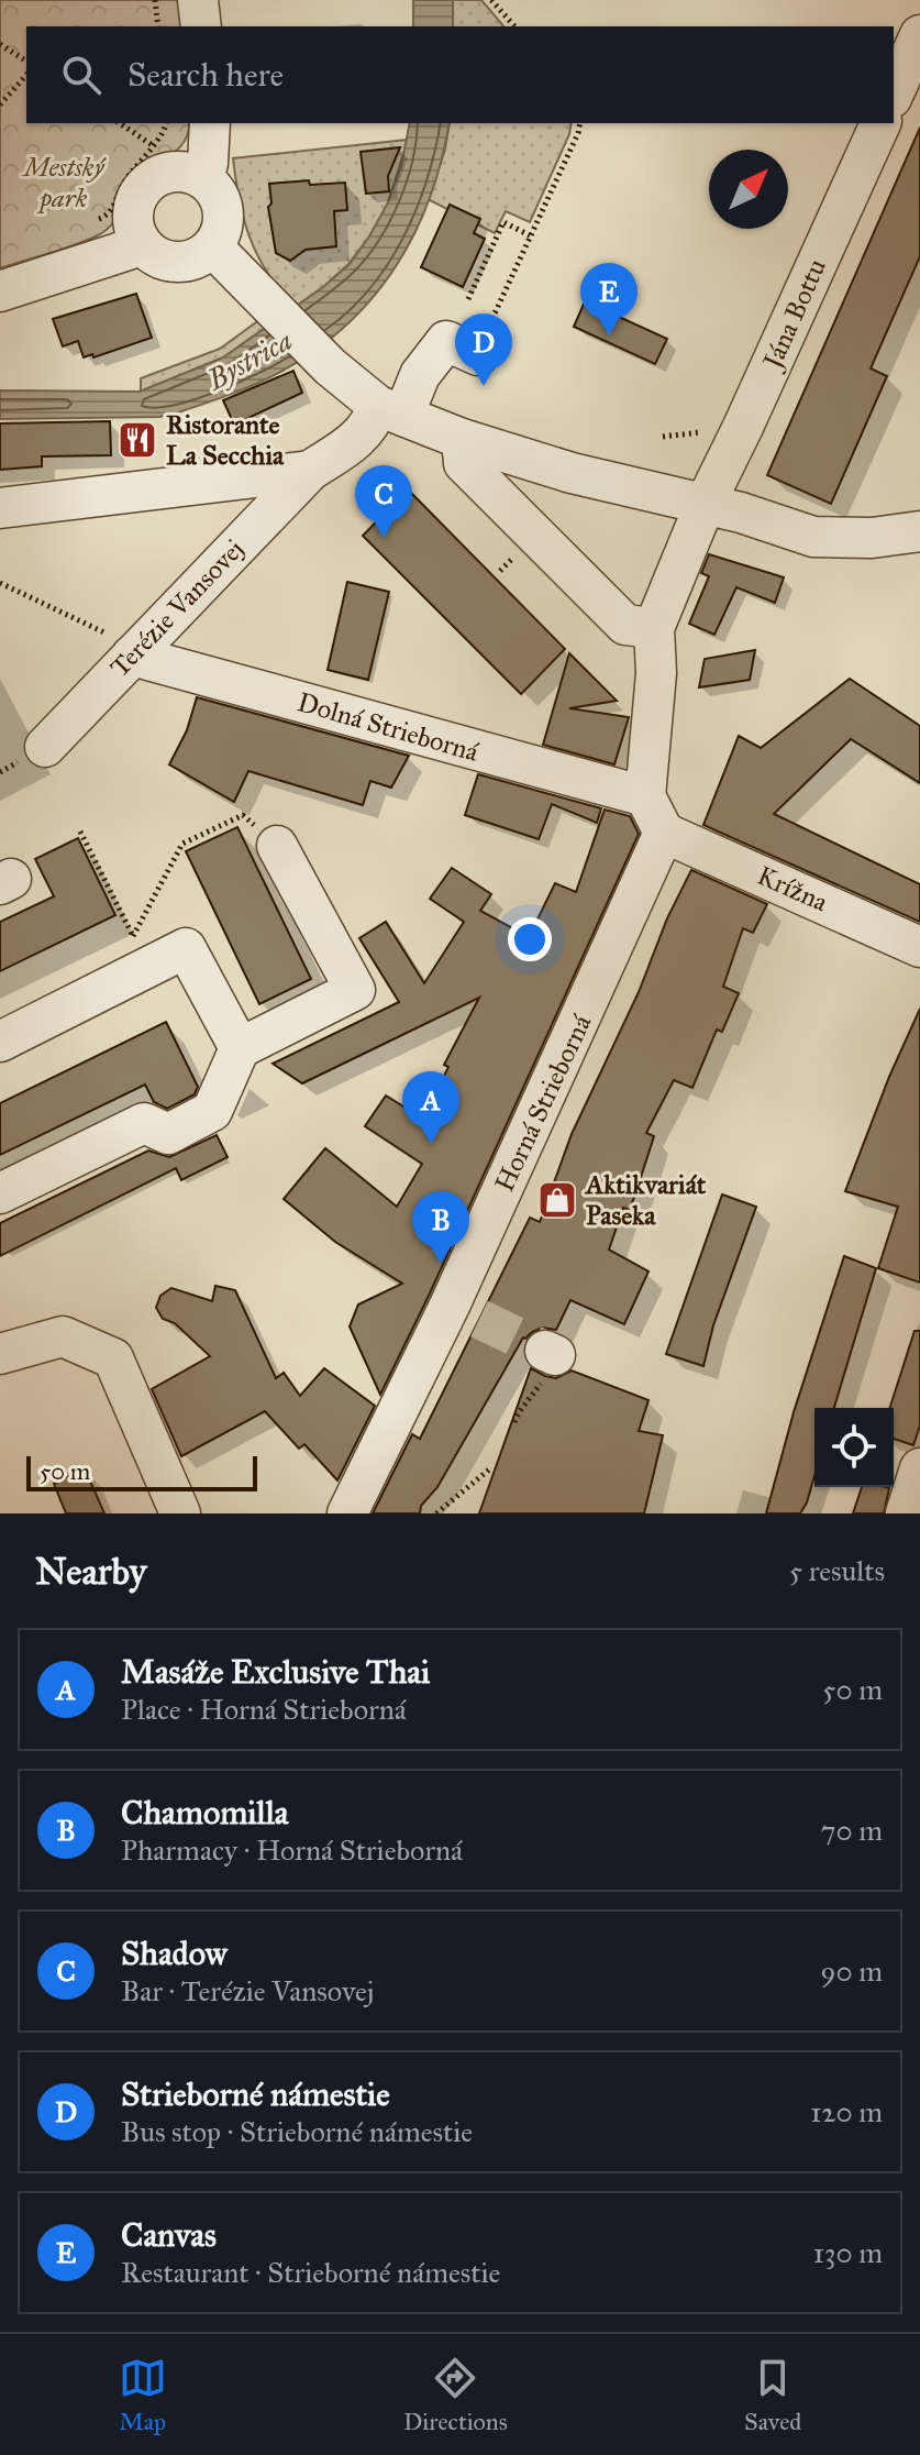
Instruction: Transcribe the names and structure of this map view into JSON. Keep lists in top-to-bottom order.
{
  "streets": {
    "street": [
      "Jána Bottu",
      "Terézie Vansovej",
      "Dolná Strieborná",
      "Krížna",
      "Horná Strieborná"
    ]
  },
  "crossings": [
    ["Terézie Vansovej", "Dolná Strieborná"],
    ["Krížna", "Horná Strieborná"]
  ],
  "water": ["Bystrica"],
  "parks": ["Mestský park"],
  "places": {
    "restaurant": ["Ristorante La Secchia"],
    "shop": ["Aktikvariát Paseka"]
  },
  "scale_bar": "50 m",
  "north": "top right",
  "page": {
    "search": "Search here",
    "pins": [
      "E",
      "D",
      "C",
      "A",
      "B"
    ],
    "scale": "50 m",
    "heading": ["Nearby", "5 results"],
    "list": [
      {
        "mark": "A",
        "name": "Masáže Exclusive Thai",
        "note": "Place · Horná Strieborná",
        "value": "50 m"
      },
      {
        "mark": "B",
        "name": "Chamomilla",
        "note": "Pharmacy · Horná Strieborná",
        "value": "70 m"
      },
      {
        "mark": "C",
        "name": "Shadow",
        "note": "Bar · Terézie Vansovej",
        "value": "90 m"
      },
      {
        "mark": "D",
        "name": "Strieborné námestie",
        "note": "Bus stop · Strieborné námestie",
        "value": "120 m"
      },
      {
        "mark": "E",
        "name": "Canvas",
        "note": "Restaurant · Strieborné námestie",
        "value": "130 m"
      }
    ],
    "nav": ["Map", "Directions", "Saved"]
  }
}
